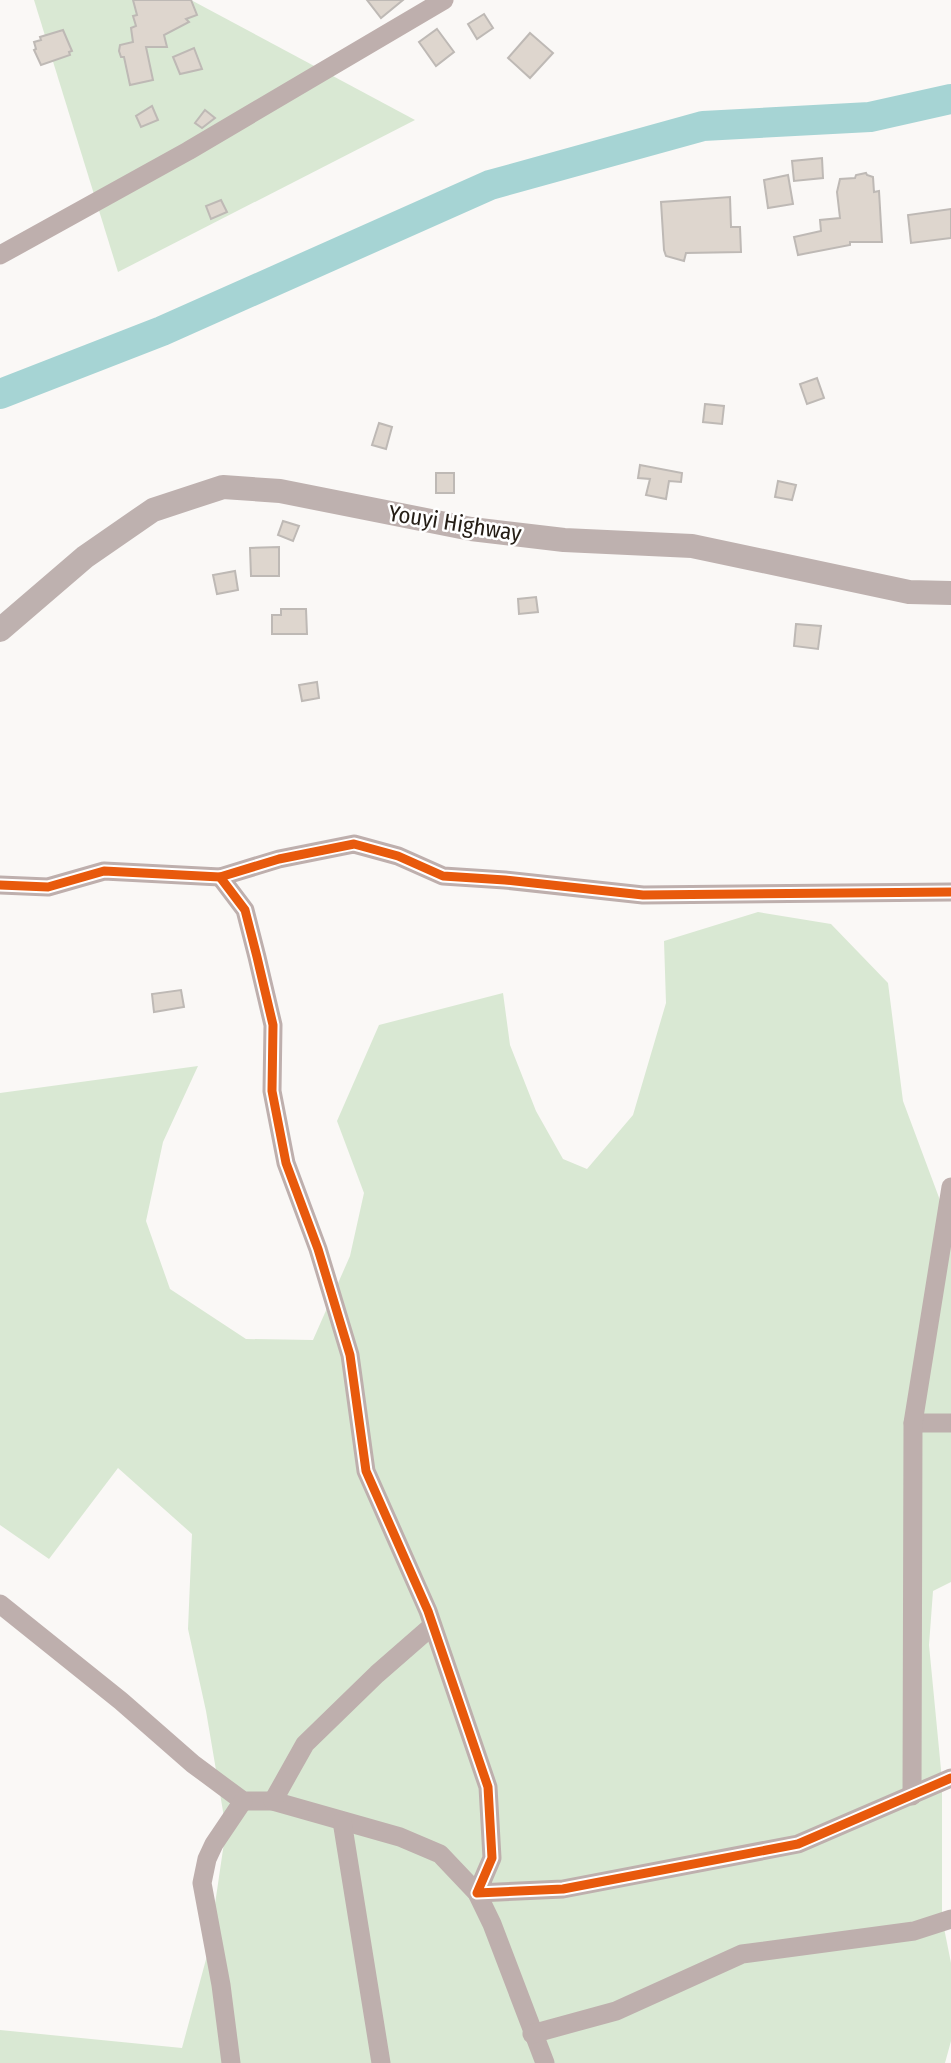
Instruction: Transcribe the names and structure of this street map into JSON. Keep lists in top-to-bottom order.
{
  "streets": {
    "main road": ["Youyi Highway"]
  }
}
